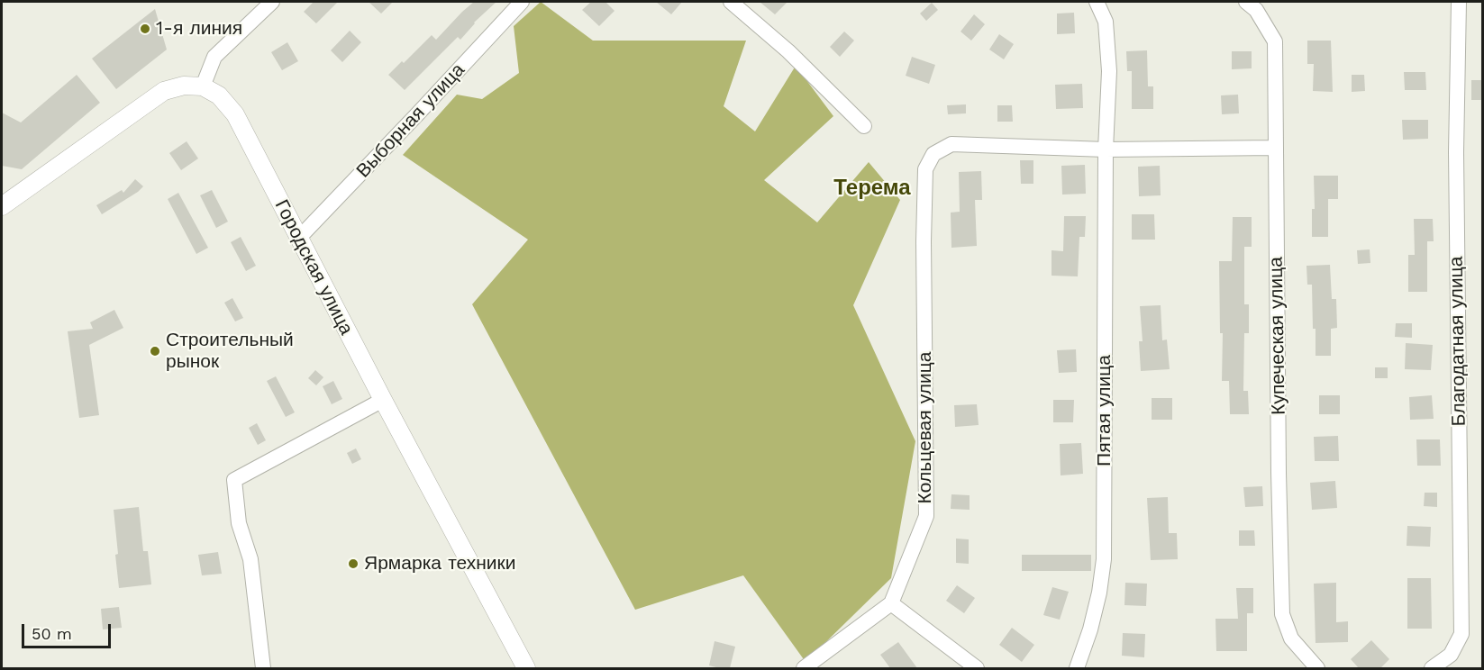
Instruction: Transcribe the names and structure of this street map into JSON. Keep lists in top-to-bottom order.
{
  "streets": {
    "street": [
      "Выборная улица",
      "Городская улица",
      "Купеческая улица",
      "Благодатная улица",
      "Пятая улица",
      "Кольцевая улица"
    ]
  },
  "crossings": [
    ["Выборная улица", "Городская улица"],
    ["Пятая улица", "Кольцевая улица"]
  ],
  "districts": ["Терема"],
  "places": ["1-я линия", "Строительный рынок", "Ярмарка техники"],
  "scale_bar": "50 m"
}
